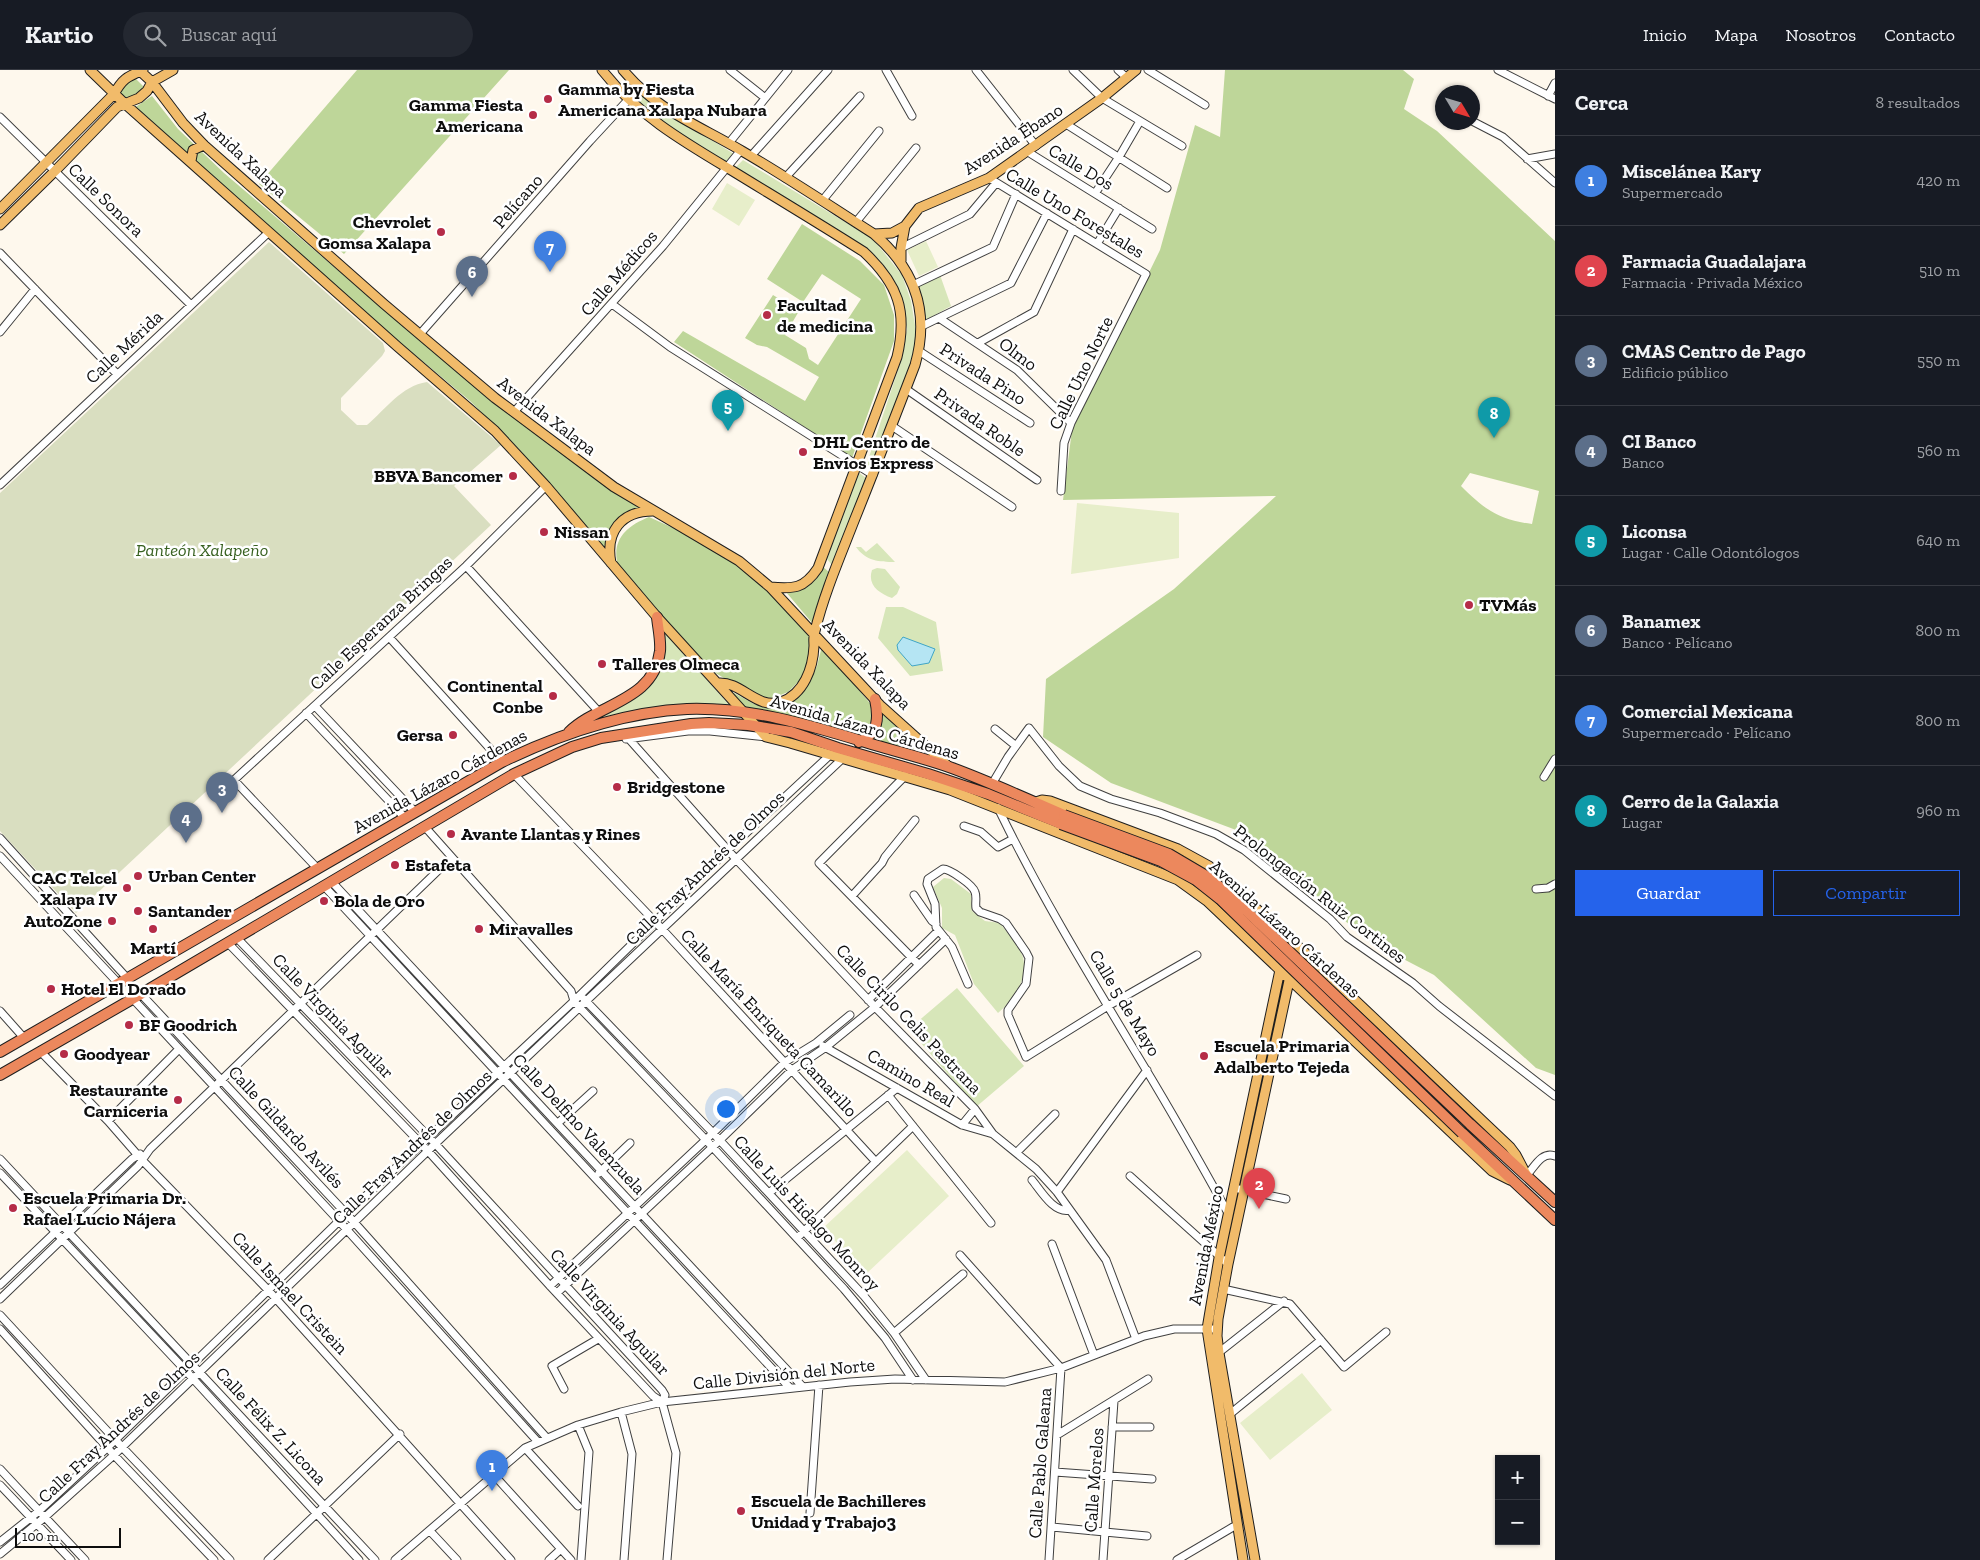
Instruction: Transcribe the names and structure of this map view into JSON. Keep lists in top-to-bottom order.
{
  "streets": {
    "highway": ["Avenida Lázaro Cárdenas"],
    "main road": ["Avenida Ébano", "Avenida Xalapa", "Avenida México"],
    "street": [
      "Calle Dos",
      "Calle Sonora",
      "Pelícano",
      "Calle Uno Forestales",
      "Calle Médicos",
      "Calle Mérida",
      "Olmo",
      "Calle Uno Norte",
      "Privada Pino",
      "Privada Roble",
      "Calle Esperanza Bringas",
      "Calle Fray Andrés de Olmos",
      "Prolongación Ruiz Cortines",
      "Calle 5 de Mayo",
      "Calle Virginia Aguilar",
      "Calle Cirilo Celis Pastrana",
      "Calle María Enriqueta Camarillo",
      "Camino Real",
      "Calle Delfino Valenzuela",
      "Calle Gildardo Avilés",
      "Calle Luis Hidalgo Monroy",
      "Calle Ismael Cristein",
      "Calle División del Norte",
      "Calle Félix Z. Licona",
      "Calle Pablo Galeana",
      "Calle Morelos"
    ]
  },
  "crossings": [
    ["Avenida Ébano", "Calle Dos"],
    ["Avenida Ébano", "Calle Uno Forestales"],
    ["Avenida Xalapa", "Pelícano"],
    ["Avenida Xalapa", "Calle Médicos"],
    ["Avenida Xalapa", "Avenida Lázaro Cárdenas"],
    ["Calle Sonora", "Calle Mérida"],
    ["Calle Uno Forestales", "Calle Uno Norte"],
    ["Olmo", "Calle Uno Norte"],
    ["Calle Esperanza Bringas", "Avenida Lázaro Cárdenas"],
    ["Avenida Lázaro Cárdenas", "Calle Fray Andrés de Olmos"],
    ["Avenida Lázaro Cárdenas", "Calle Virginia Aguilar"],
    ["Avenida Lázaro Cárdenas", "Calle María Enriqueta Camarillo"],
    ["Avenida Lázaro Cárdenas", "Calle Delfino Valenzuela"],
    ["Avenida Lázaro Cárdenas", "Calle Gildardo Avilés"],
    ["Avenida Lázaro Cárdenas", "Calle Luis Hidalgo Monroy"],
    ["Avenida Lázaro Cárdenas", "Calle Ismael Cristein"],
    ["Calle Fray Andrés de Olmos", "Calle Virginia Aguilar"],
    ["Calle Fray Andrés de Olmos", "Calle Cirilo Celis Pastrana"],
    ["Calle Fray Andrés de Olmos", "Calle María Enriqueta Camarillo"],
    ["Calle Fray Andrés de Olmos", "Calle Delfino Valenzuela"],
    ["Calle Fray Andrés de Olmos", "Calle Gildardo Avilés"],
    ["Calle Fray Andrés de Olmos", "Calle Luis Hidalgo Monroy"],
    ["Calle Fray Andrés de Olmos", "Calle Ismael Cristein"],
    ["Calle Fray Andrés de Olmos", "Calle Félix Z. Licona"],
    ["Calle 5 de Mayo", "Avenida México"],
    ["Calle Virginia Aguilar", "Calle División del Norte"],
    ["Calle Cirilo Celis Pastrana", "Camino Real"],
    ["Calle Cirilo Celis Pastrana", "Calle División del Norte"],
    ["Calle Delfino Valenzuela", "Calle División del Norte"],
    ["Calle Gildardo Avilés", "Calle División del Norte"],
    ["Calle Luis Hidalgo Monroy", "Calle División del Norte"],
    ["Avenida México", "Calle División del Norte"],
    ["Calle Ismael Cristein", "Calle División del Norte"],
    ["Calle División del Norte", "Calle Pablo Galeana"]
  ],
  "parks": ["Panteón Xalapeño"],
  "places": [
    "Gamma by Fiesta Americana Xalapa Nubara",
    "Gamma Fiesta Americana",
    "Chevrolet Gomsa Xalapa",
    "Facultad de medicina",
    "DHL Centro de Envíos Express",
    "BBVA Bancomer",
    "Nissan",
    "TVMás",
    "Talleres Olmeca",
    "Continental Conbe",
    "Gersa",
    "Bridgestone",
    "Avante Llantas y Rines",
    "Estafeta",
    "Urban Center",
    "CAC Telcel Xalapa IV",
    "Bola de Oro",
    "Santander",
    "AutoZone",
    "Martí",
    "Miravalles",
    "Hotel El Dorado",
    "BF Goodrich",
    "Goodyear",
    "Escuela Primaria Adalberto Tejeda",
    "Restaurante Carniceria",
    "Escuela Primaria Dr. Rafael Lucio Nájera",
    "Escuela de Bachilleres Unidad y Trabajo3"
  ],
  "scale_bar": "100 m",
  "north": "bottom right",
  "page": {
    "header": "Kartio",
    "search": "Buscar aquí",
    "nav": [
      "Inicio",
      "Mapa",
      "Nosotros",
      "Contacto"
    ],
    "heading": ["Cerca", "8 resultados"],
    "list": [
      {
        "mark": "1",
        "name": "Miscelánea Kary",
        "note": "Supermercado",
        "value": "420 m"
      },
      {
        "mark": "2",
        "name": "Farmacia Guadalajara",
        "note": "Farmacia · Privada México",
        "value": "510 m"
      },
      {
        "mark": "3",
        "name": "CMAS Centro de Pago",
        "note": "Edificio público",
        "value": "550 m"
      },
      {
        "mark": "4",
        "name": "CI Banco",
        "note": "Banco",
        "value": "560 m"
      },
      {
        "mark": "5",
        "name": "Liconsa",
        "note": "Lugar · Calle Odontólogos",
        "value": "640 m"
      },
      {
        "mark": "6",
        "name": "Banamex",
        "note": "Banco · Pelícano",
        "value": "800 m"
      },
      {
        "mark": "7",
        "name": "Comercial Mexicana",
        "note": "Supermercado · Pelícano",
        "value": "800 m"
      },
      {
        "mark": "8",
        "name": "Cerro de la Galaxia",
        "note": "Lugar",
        "value": "960 m"
      }
    ],
    "pins": [
      "7",
      "6",
      "5",
      "8",
      "3",
      "4",
      "2",
      "1"
    ],
    "buttons": ["Guardar", "Compartir"],
    "map_buttons": ["+", "−"],
    "scale": "100 m"
  }
}
